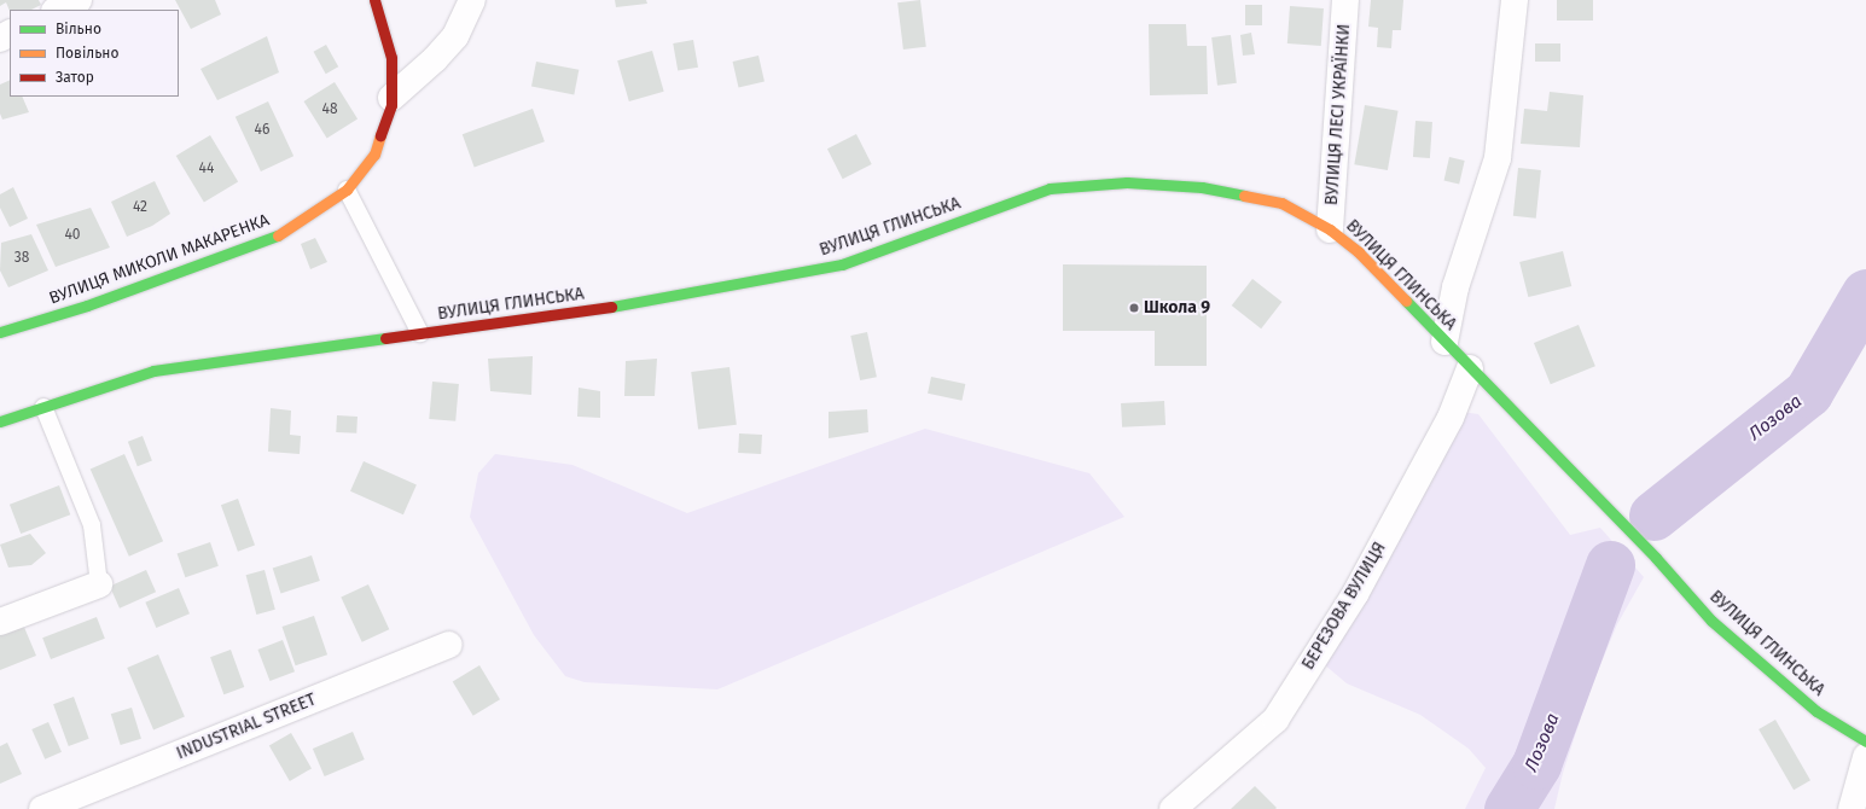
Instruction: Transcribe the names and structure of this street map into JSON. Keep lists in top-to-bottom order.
{
  "streets": {
    "main road": ["ВУЛИЦЯ ГЛИНСЬКА", "ВУЛИЦЯ МИКОЛИ МАКАРЕНКА"],
    "street": ["ВУЛИЦЯ ЛЕСІ УКРАЇНКИ", "БЕРЕЗОВА ВУЛИЦЯ", "INDUSTRIAL STREET"]
  },
  "crossings": [
    ["ВУЛИЦЯ ЛЕСІ УКРАЇНКИ", "ВУЛИЦЯ ГЛИНСЬКА"],
    ["ВУЛИЦЯ ГЛИНСЬКА", "БЕРЕЗОВА ВУЛИЦЯ"]
  ],
  "water": ["Лозова"],
  "places": ["Школа 9"],
  "house_numbers": [
    "48",
    "46",
    "44",
    "42",
    "40",
    "38"
  ],
  "legend": ["Вільно", "Повільно", "Затор"]
}
